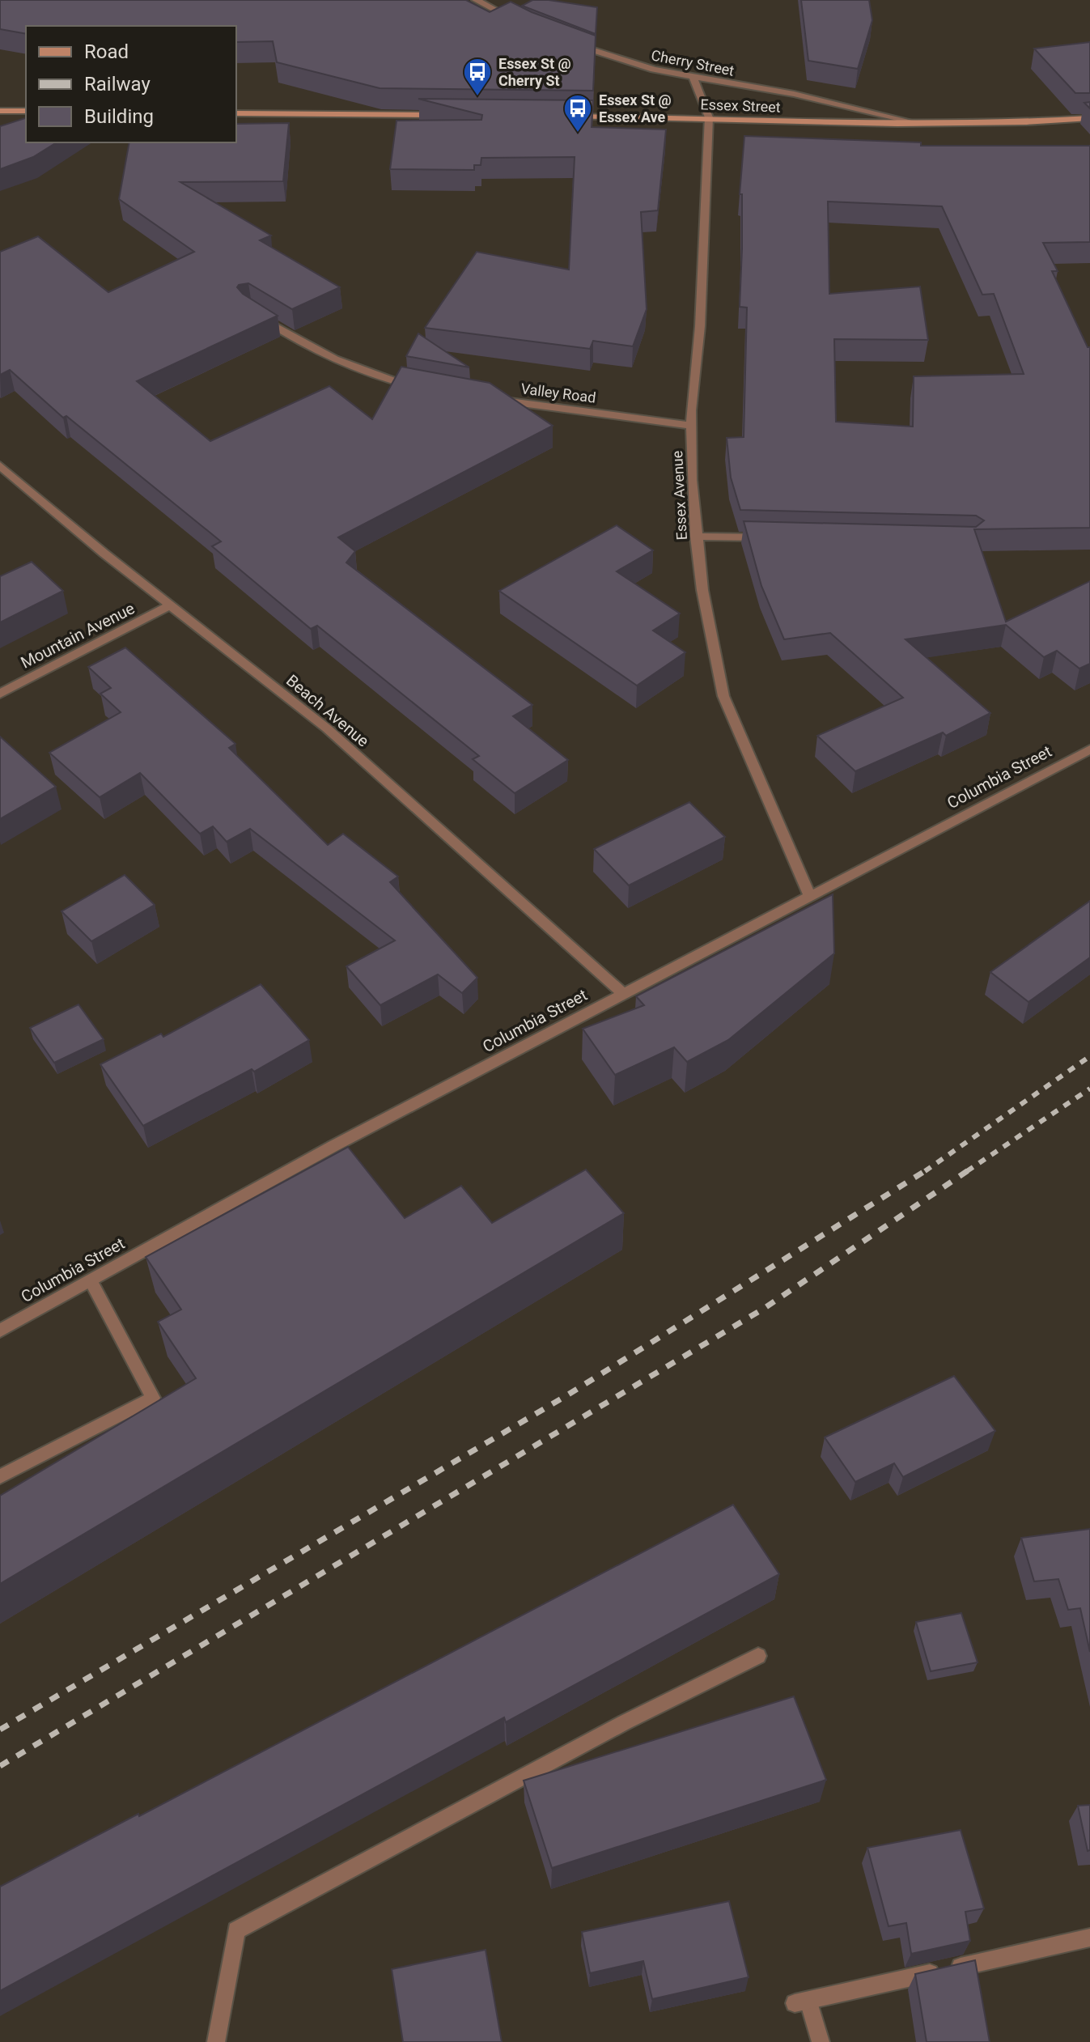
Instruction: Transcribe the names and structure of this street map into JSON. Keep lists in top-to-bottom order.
{
  "streets": {
    "main road": ["Essex Street"],
    "street": [
      "Cherry Street",
      "Valley Road",
      "Essex Avenue",
      "Mountain Avenue",
      "Beach Avenue",
      "Columbia Street"
    ]
  },
  "crossings": [
    ["Cherry Street", "Essex Street"],
    ["Cherry Street", "Essex Avenue"],
    ["Essex Street", "Essex Avenue"],
    ["Valley Road", "Essex Avenue"],
    ["Essex Avenue", "Columbia Street"],
    ["Mountain Avenue", "Beach Avenue"],
    ["Beach Avenue", "Columbia Street"]
  ],
  "places": {
    "bus stop": ["Essex St @ Cherry St", "Essex St @ Essex Ave"]
  },
  "legend": ["Road", "Railway", "Building"]
}
